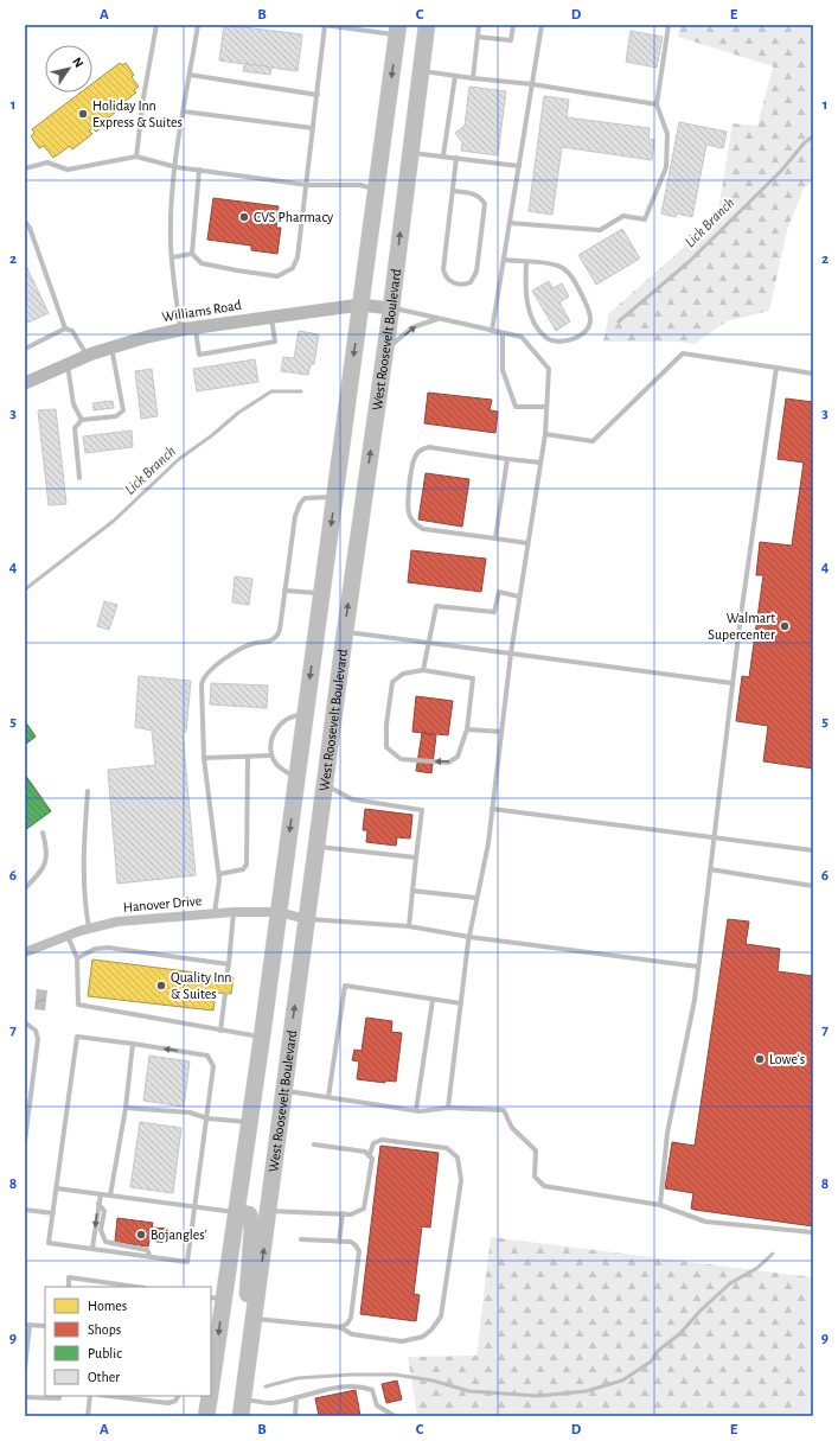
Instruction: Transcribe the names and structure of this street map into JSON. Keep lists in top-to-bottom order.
{
  "streets": {
    "highway": ["West Roosevelt Boulevard"],
    "street": ["Williams Road", "Hanover Drive"]
  },
  "crossings": [
    ["Williams Road", "West Roosevelt Boulevard"],
    ["West Roosevelt Boulevard", "Hanover Drive"]
  ],
  "water": ["Lick Branch"],
  "places": [
    "Holiday Inn Express & Suites",
    "CVS Pharmacy",
    "Walmart Supercenter",
    "Quality Inn & Suites",
    "Lowe's",
    "Bojangles'"
  ],
  "legend": [
    "Homes",
    "Shops",
    "Public",
    "Other"
  ],
  "north": "top right",
  "grid": {
    "columns": [
      "A",
      "B",
      "C",
      "D",
      "E"
    ],
    "rows": [
      "1",
      "2",
      "3",
      "4",
      "5",
      "6",
      "7",
      "8",
      "9"
    ]
  }
}
